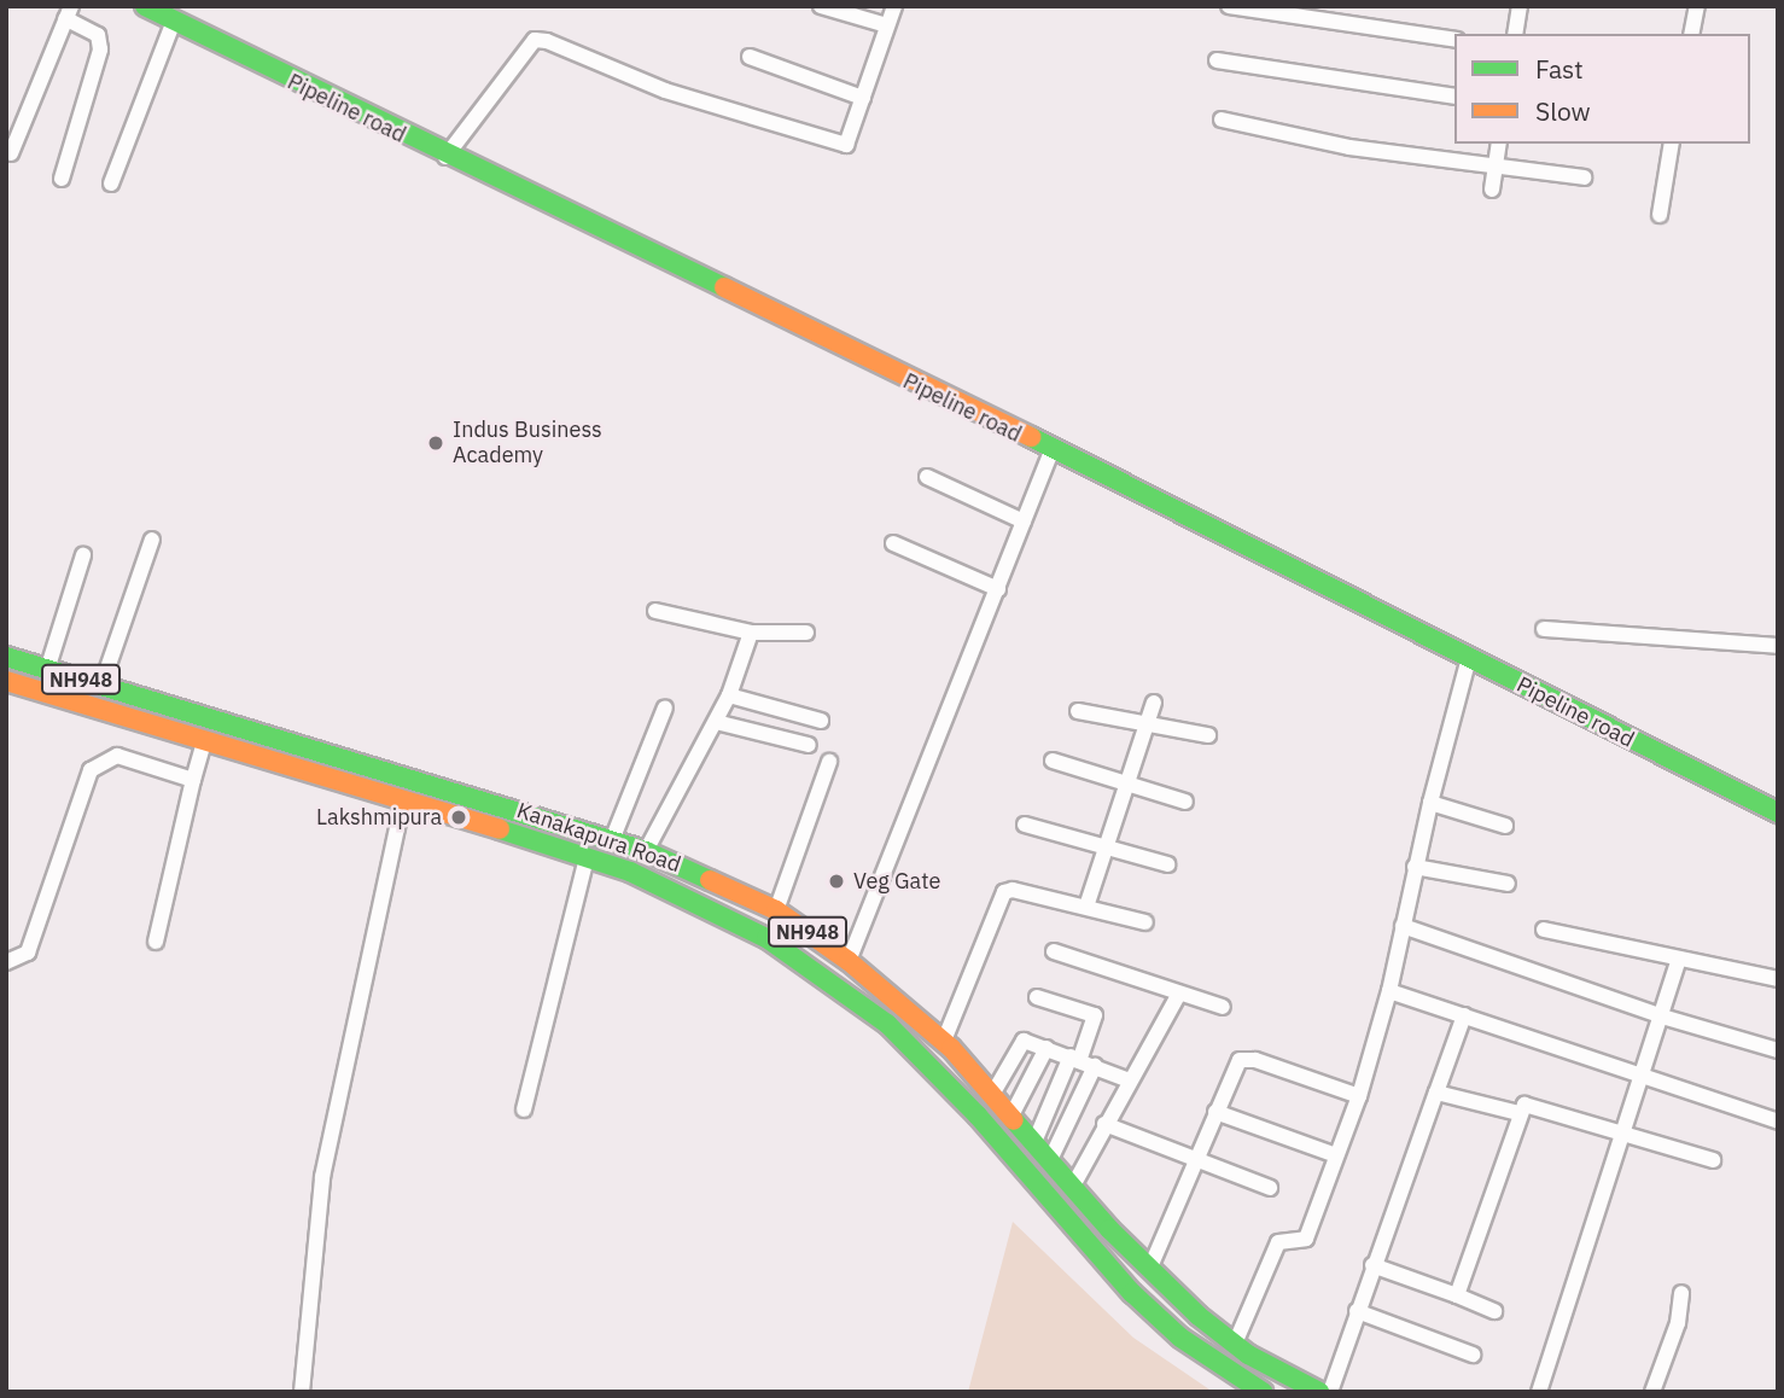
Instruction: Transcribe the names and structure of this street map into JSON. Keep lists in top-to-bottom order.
{
  "streets": {
    "main road": ["Pipeline road", "NH948", "Kanakapura Road"]
  },
  "places": ["Indus Business Academy", "Lakshmipura", "Veg Gate"],
  "legend": ["Fast", "Slow"]
}
